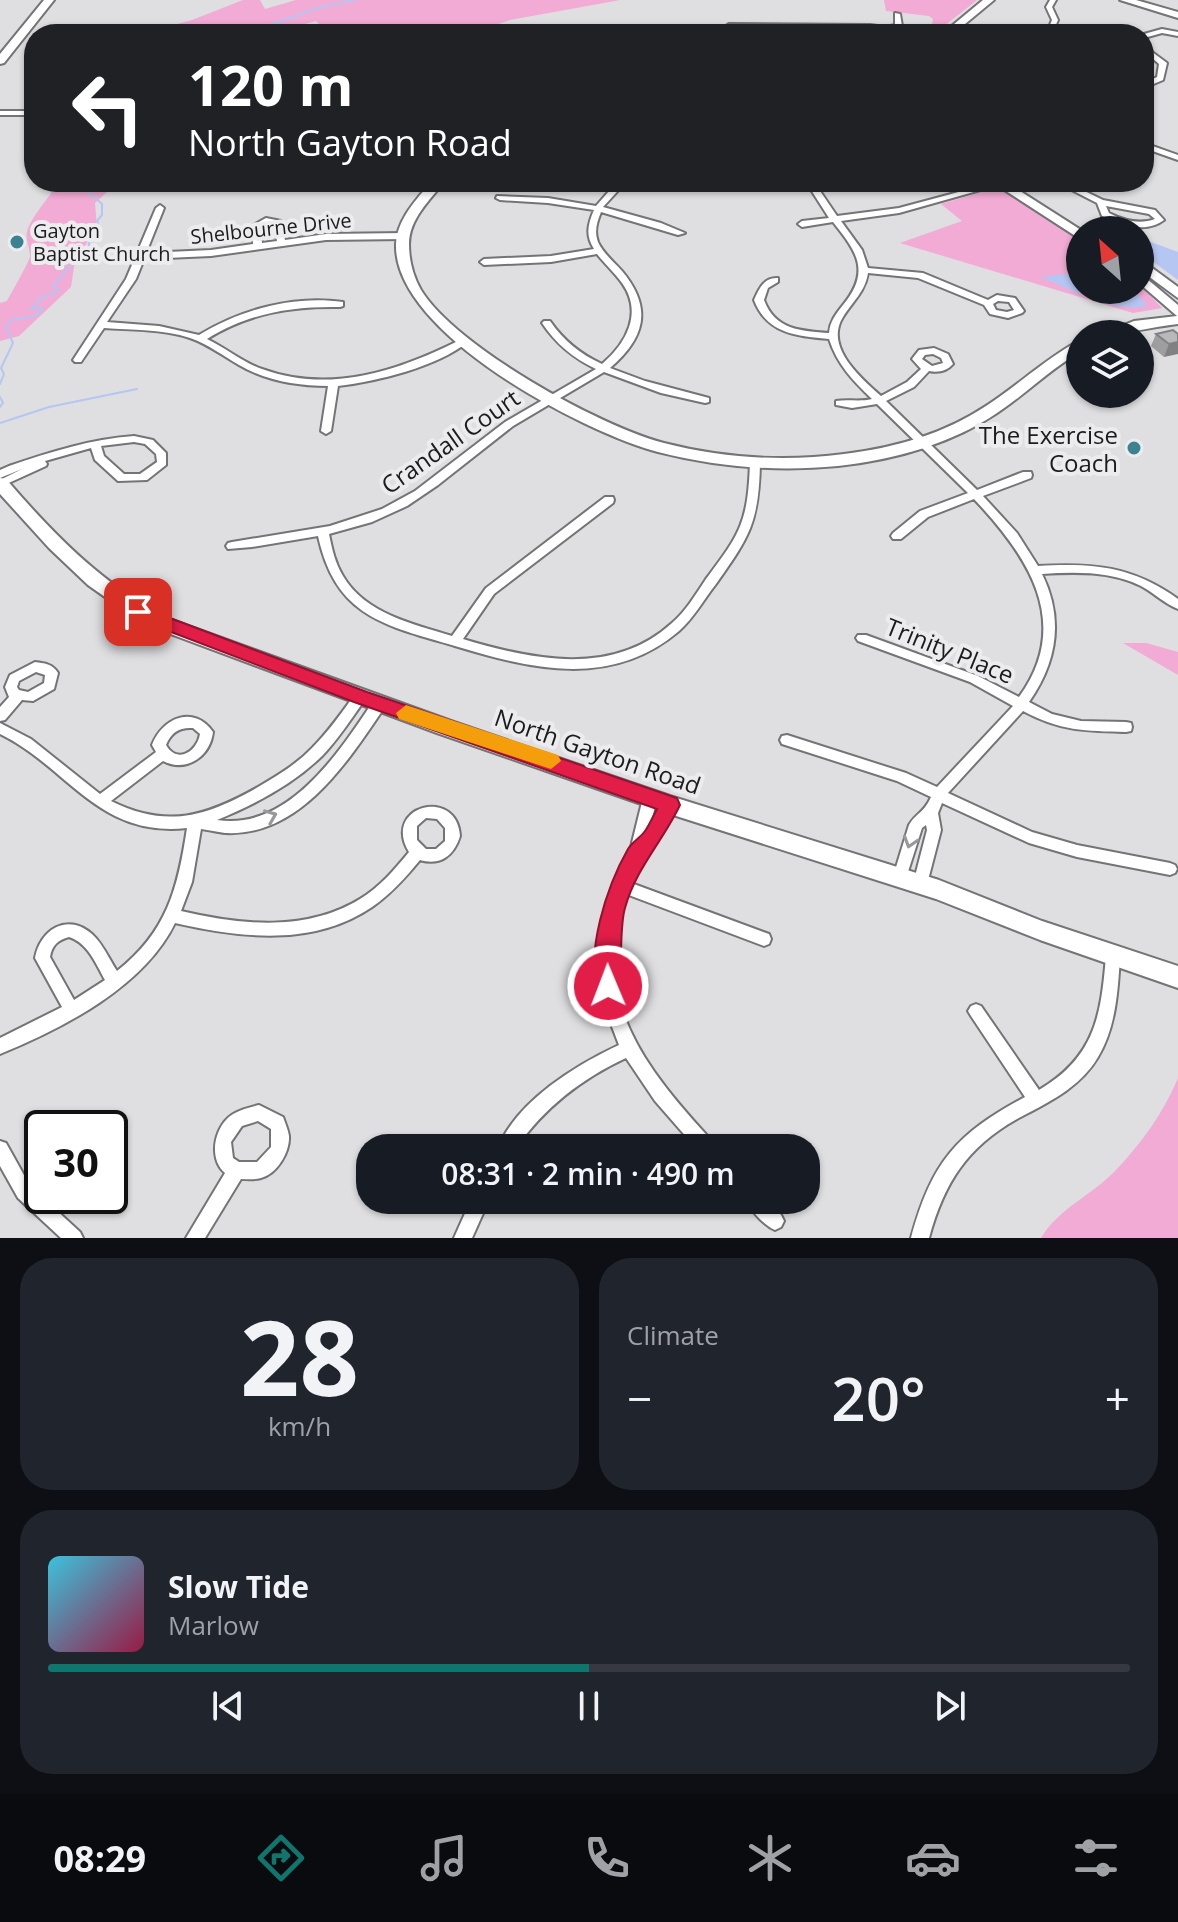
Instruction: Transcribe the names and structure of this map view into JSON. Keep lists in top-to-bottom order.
{
  "streets": {
    "street": [
      "Shelbourne Drive",
      "Crandall Court",
      "Trinity Place",
      "North Gayton Road"
    ]
  },
  "places": ["Gayton Baptist Church", "The Exercise Coach"],
  "north": "top left",
  "page": {
    "turn": ["120 m", "North Gayton Road"],
    "limit": "30",
    "trip": "08:31 · 2 min · 490 m",
    "tile": [
      ["28", "km/h"],
      "Climate"
    ],
    "heat": ["−", "20°", "+"],
    "song": ["Slow Tide", "Marlow"],
    "tabs": "08:29"
  }
}
